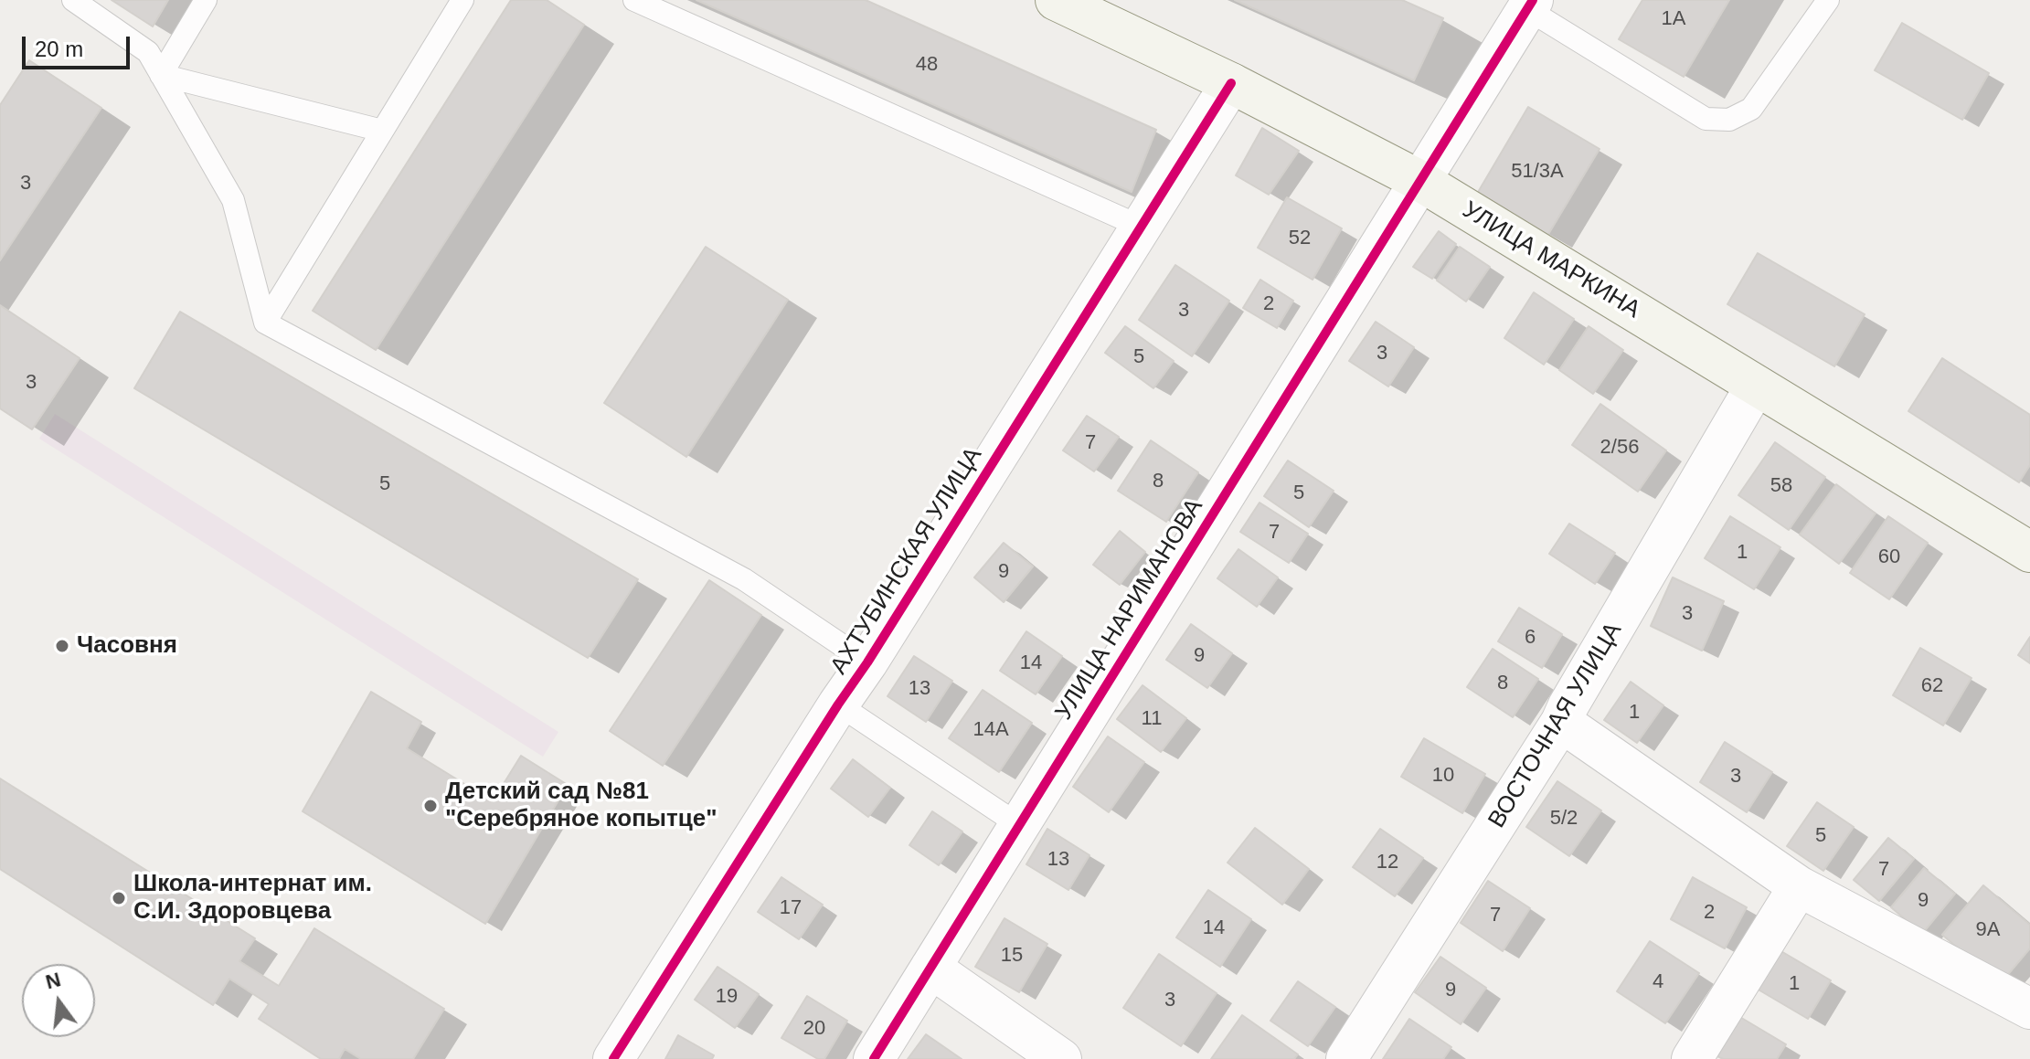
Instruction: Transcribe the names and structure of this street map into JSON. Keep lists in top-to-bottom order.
{
  "streets": {
    "street": [
      "УЛИЦА МАРКИНА",
      "АХТУБИНСКАЯ УЛИЦА",
      "УЛИЦА НАРИМАНОВА",
      "ВОСТОЧНАЯ УЛИЦА"
    ]
  },
  "crossings": [
    ["УЛИЦА МАРКИНА", "АХТУБИНСКАЯ УЛИЦА"],
    ["УЛИЦА МАРКИНА", "УЛИЦА НАРИМАНОВА"],
    ["УЛИЦА МАРКИНА", "ВОСТОЧНАЯ УЛИЦА"]
  ],
  "places": ["Часовня", "Детский сад №81 \"Серебряное копытце\"", "Школа-интернат им. С.И. Здоровцева"],
  "house_numbers": [
    "1А",
    "48",
    "51/3А",
    "3",
    "52",
    "2",
    "3",
    "3",
    "5",
    "3",
    "7",
    "2/56",
    "8",
    "5",
    "58",
    "5",
    "7",
    "1",
    "60",
    "9",
    "3",
    "6",
    "9",
    "14",
    "8",
    "62",
    "13",
    "1",
    "11",
    "14А",
    "10",
    "3",
    "5/2",
    "5",
    "13",
    "12",
    "7",
    "9",
    "17",
    "2",
    "7",
    "14",
    "9А",
    "15",
    "4",
    "1",
    "9",
    "19",
    "3",
    "20"
  ],
  "scale_bar": "20 m",
  "north": "top"
}
